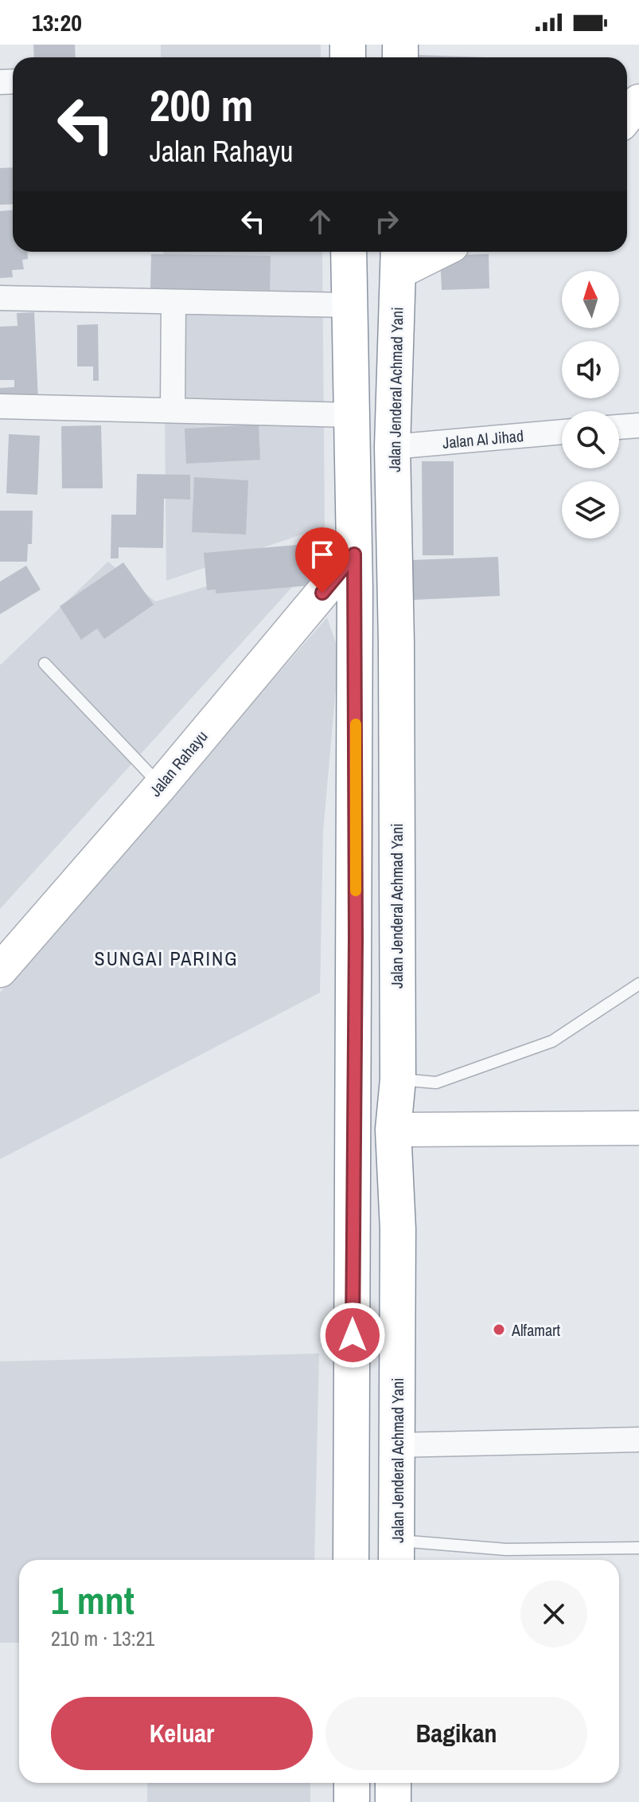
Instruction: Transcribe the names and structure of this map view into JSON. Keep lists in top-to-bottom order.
{
  "streets": {
    "highway": ["Jalan Jenderal Achmad Yani"],
    "main road": ["Jalan Rahayu"],
    "street": ["Jalan Al Jihad"]
  },
  "crossings": [
    ["Jalan Jenderal Achmad Yani", "Jalan Al Jihad"]
  ],
  "districts": ["SUNGAI PARING"],
  "places": ["Alfamart"],
  "north": "top",
  "page": {
    "status": "13:20",
    "turn": ["200 m", "Jalan Rahayu"],
    "heading": ["1 mnt", "210 m · 13:21"],
    "buttons": ["Keluar", "Bagikan"]
  }
}
